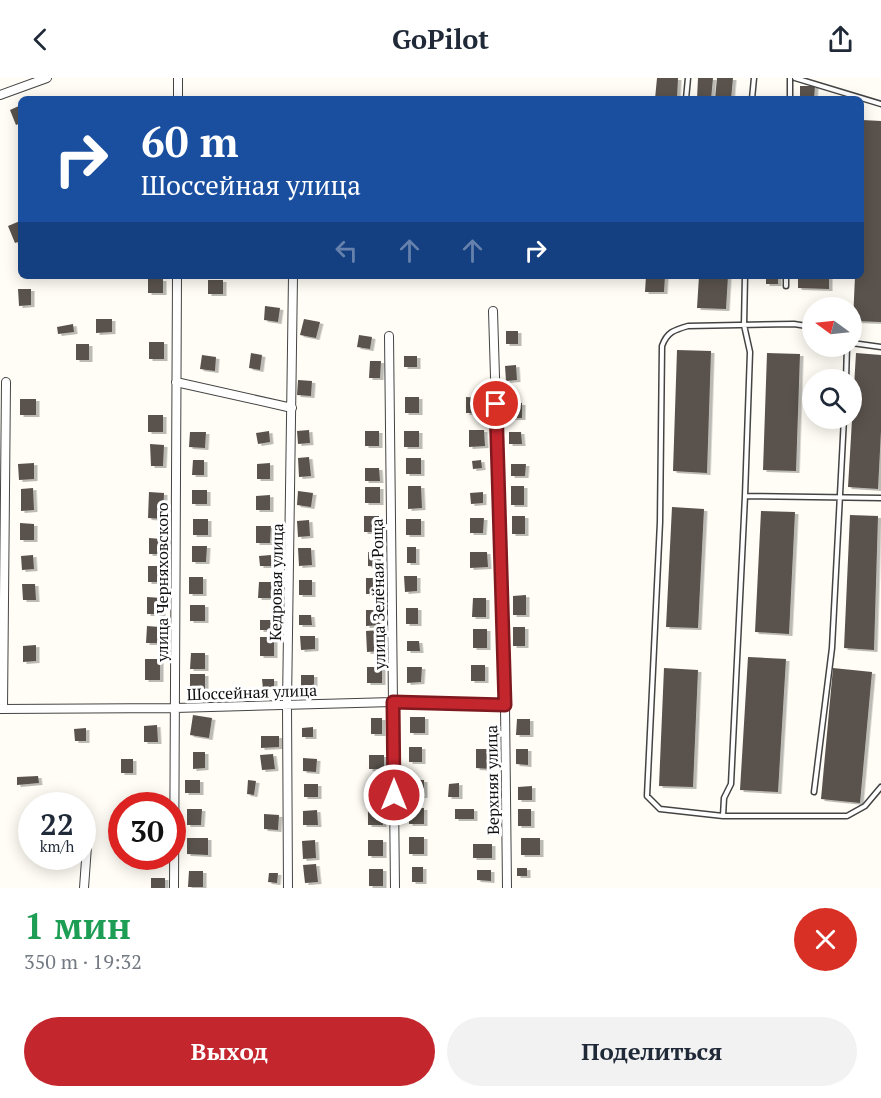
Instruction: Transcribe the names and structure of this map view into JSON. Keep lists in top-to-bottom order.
{
  "streets": {
    "street": [
      "улица Черняховского",
      "Кедровая улица",
      "улица Зелёная Роща",
      "Шоссейная улица",
      "Верхняя улица"
    ]
  },
  "crossings": [
    ["улица Черняховского", "Шоссейная улица"],
    ["Кедровая улица", "Шоссейная улица"],
    ["улица Зелёная Роща", "Шоссейная улица"],
    ["Шоссейная улица", "Верхняя улица"]
  ],
  "north": "left",
  "page": {
    "header": "GoPilot",
    "turn": ["60 m", "Шоссейная улица"],
    "speed": "22 km/h",
    "limit": "30",
    "heading": ["1 мин", "350 m · 19:32"],
    "buttons": ["Выход", "Поделиться"]
  }
}
